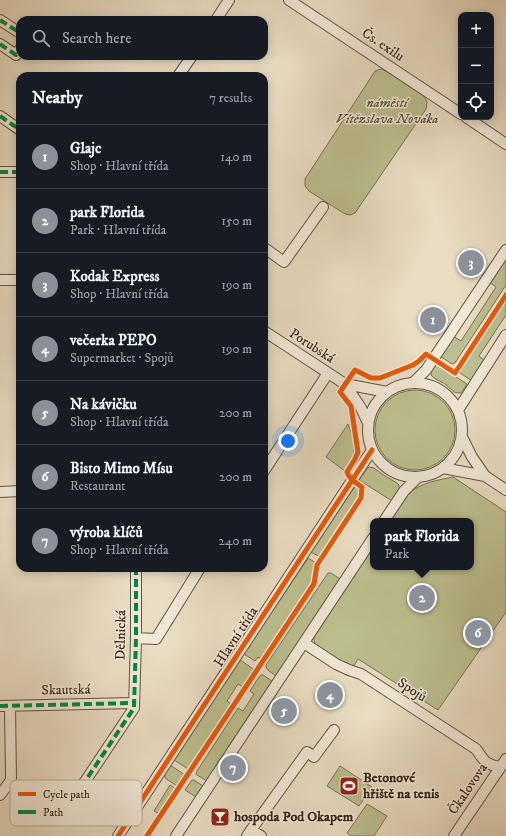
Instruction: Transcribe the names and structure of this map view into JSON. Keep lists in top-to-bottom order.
{
  "streets": {
    "street": [
      "Čs. exilu",
      "Porubská",
      "Dělnická",
      "Hlavní třída",
      "Skautská",
      "Spojů",
      "Čkalovova"
    ]
  },
  "crossings": [
    ["Porubská", "Hlavní třída"],
    ["Dělnická", "Skautská"],
    ["Spojů", "Čkalovova"]
  ],
  "parks": ["náměstí Vítězslava Nováka"],
  "places": {
    "sports": ["Betonové hřiště na tenis"],
    "bar": ["hospoda Pod Okapem"]
  },
  "legend": ["Cycle path", "Path"],
  "page": {
    "map_buttons": ["+", "−"],
    "search": "Search here",
    "heading": ["Nearby", "7 results"],
    "list": [
      {
        "mark": "1",
        "name": "Glajc",
        "note": "Shop · Hlavní třída",
        "value": "140 m"
      },
      {
        "mark": "2",
        "name": "park Florida",
        "note": "Park · Hlavní třída",
        "value": "150 m"
      },
      {
        "mark": "3",
        "name": "Kodak Express",
        "note": "Shop · Hlavní třída",
        "value": "190 m"
      },
      {
        "mark": "4",
        "name": "večerka PEPO",
        "note": "Supermarket · Spojů",
        "value": "190 m"
      },
      {
        "mark": "5",
        "name": "Na kávičku",
        "note": "Shop · Hlavní třída",
        "value": "200 m"
      },
      {
        "mark": "6",
        "name": "Bisto Mimo Mísu",
        "note": "Restaurant",
        "value": "200 m"
      },
      {
        "mark": "7",
        "name": "výroba klíčů",
        "note": "Shop · Hlavní třída",
        "value": "240 m"
      }
    ],
    "pins": [
      "3",
      "1",
      "2",
      "6",
      "4",
      "5",
      "7"
    ],
    "popup": ["park Florida", "Park"]
  }
}
